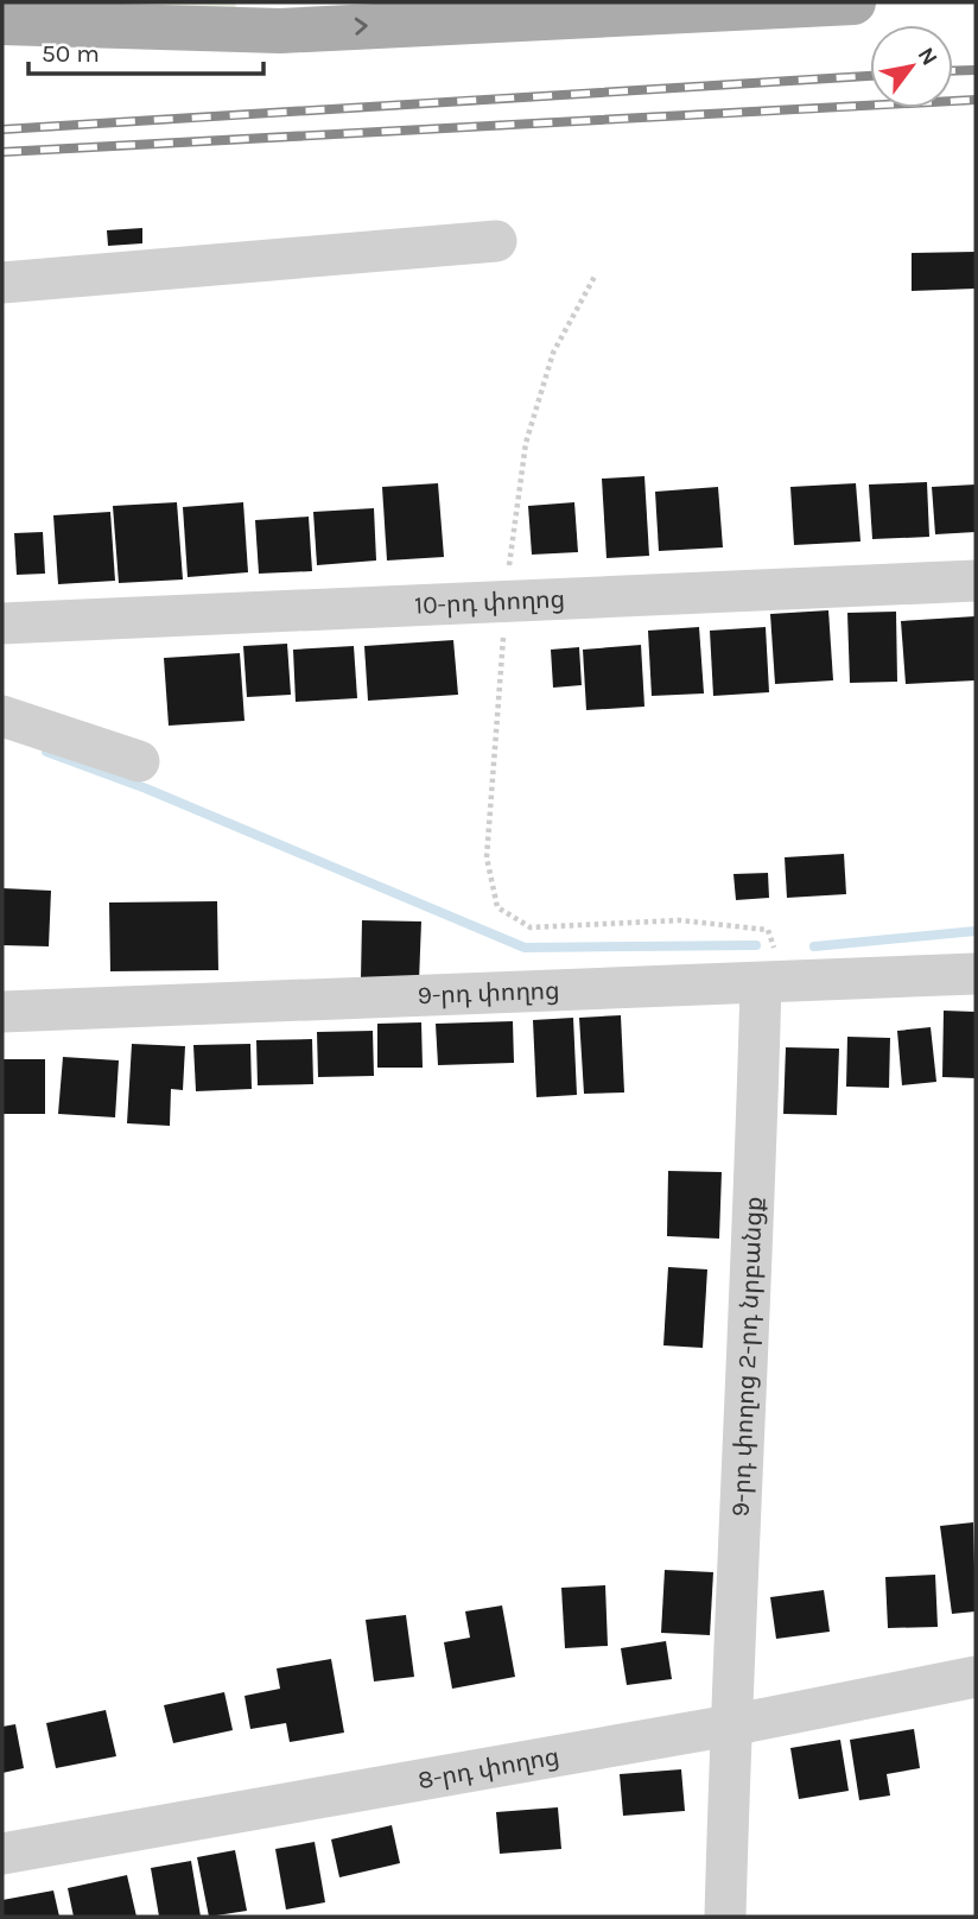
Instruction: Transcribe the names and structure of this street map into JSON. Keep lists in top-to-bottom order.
{
  "streets": {
    "street": [
      "10-րդ փողոց",
      "9-րդ փողոց",
      "9-րդ փողոց 2-րդ նրբանցք",
      "8-րդ փողոց"
    ]
  },
  "crossings": [
    ["9-րդ փողոց", "9-րդ փողոց 2-րդ նրբանցք"],
    ["9-րդ փողոց 2-րդ նրբանցք", "8-րդ փողոց"]
  ],
  "scale_bar": "50 m",
  "north": "top right"
}
